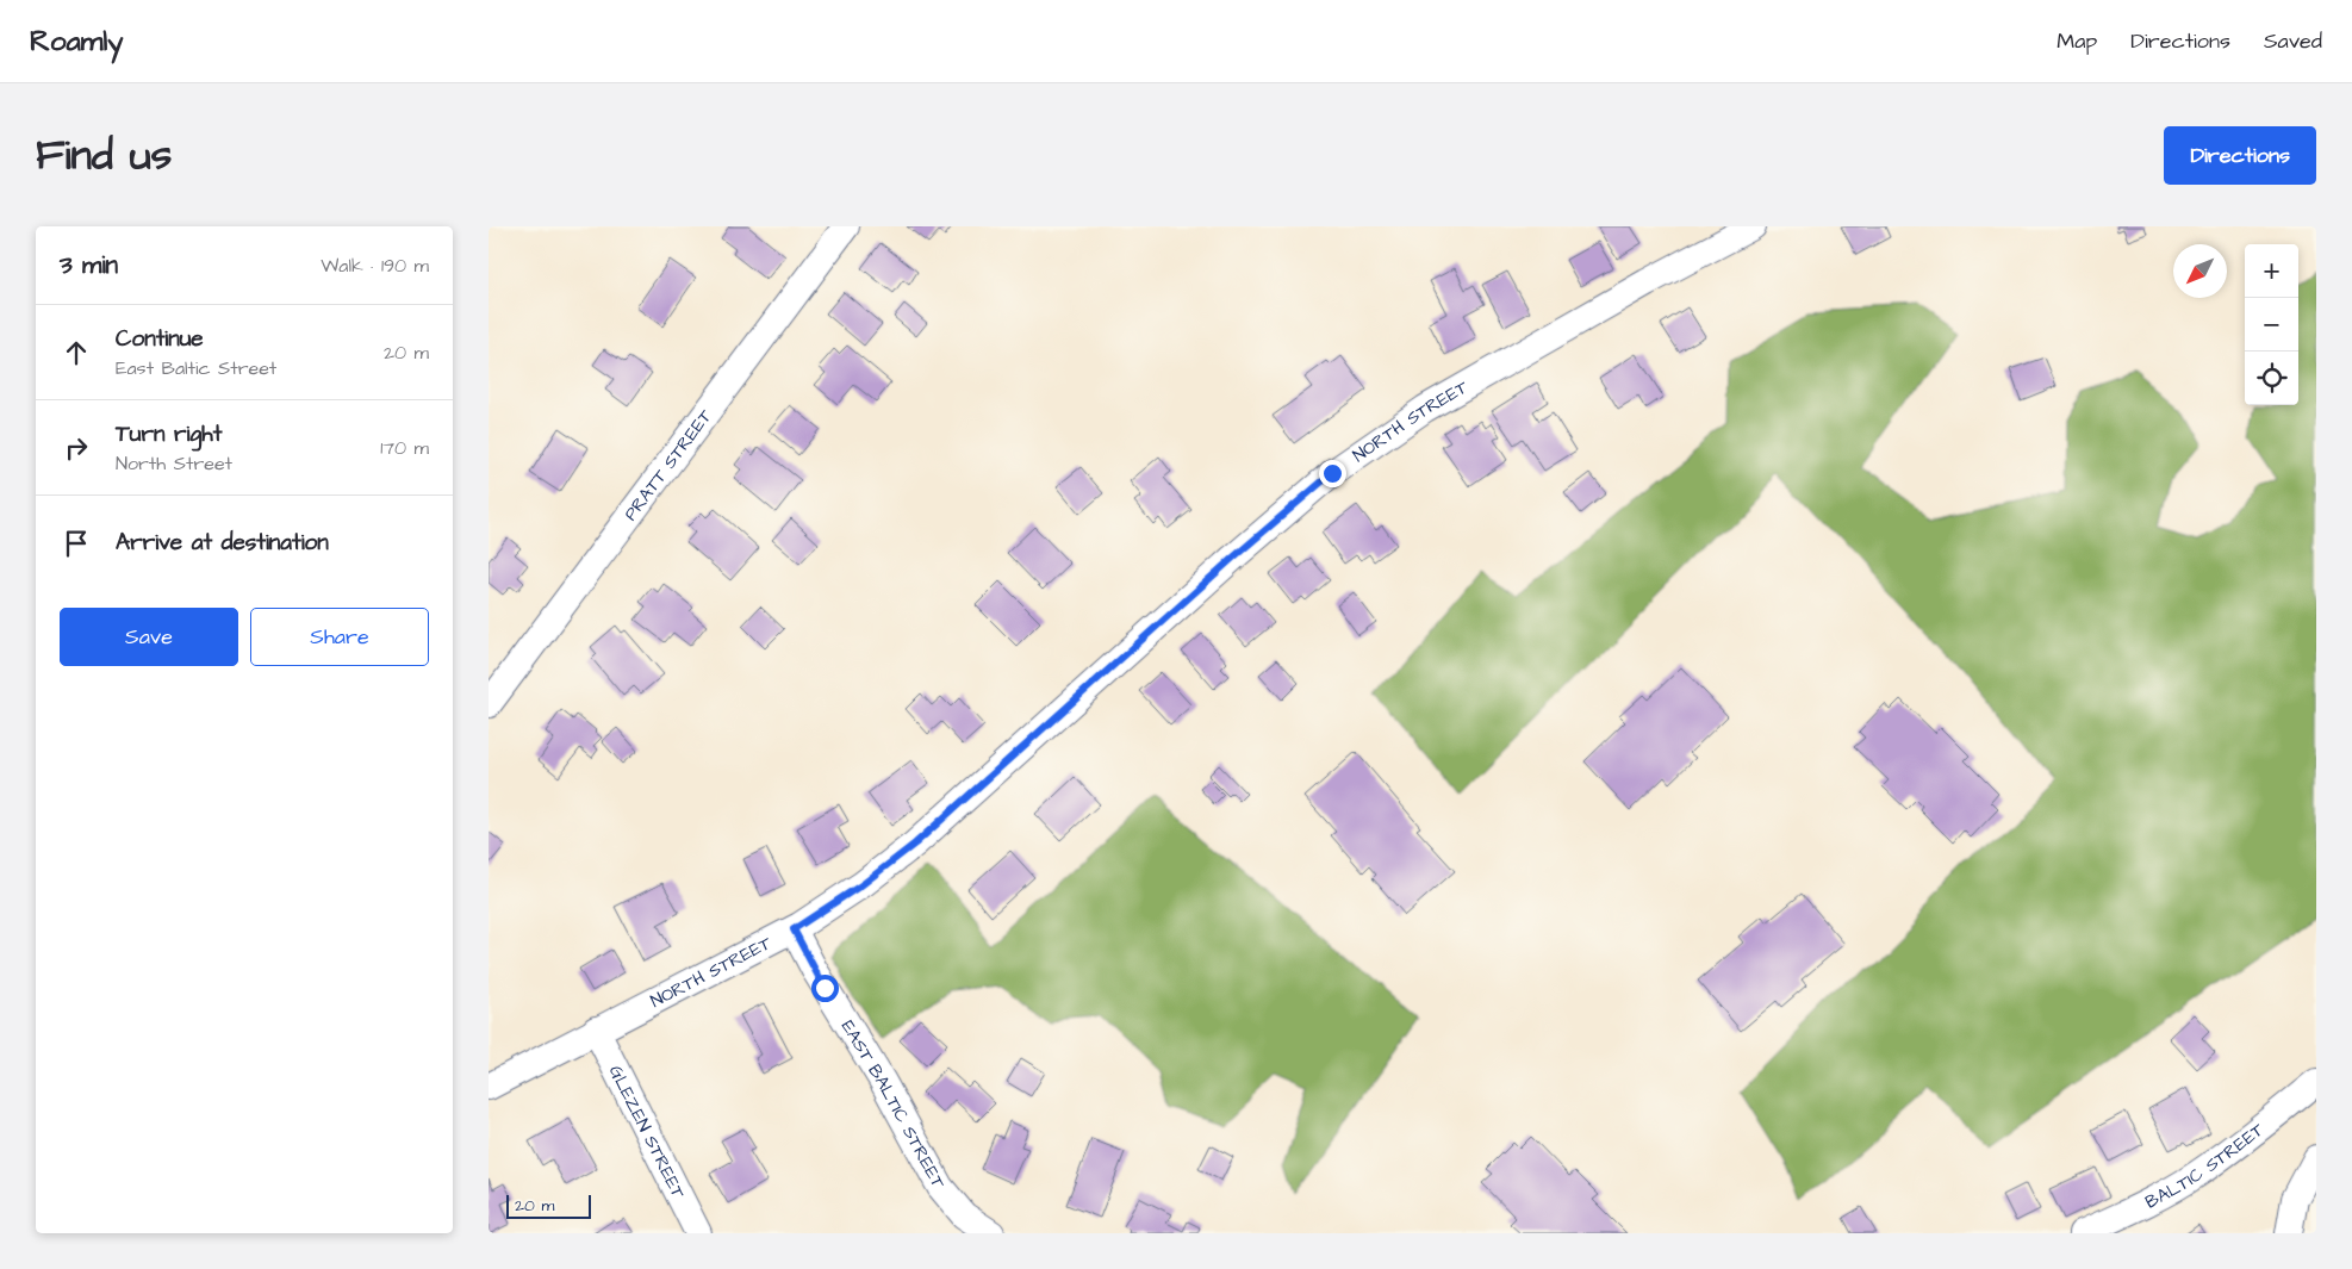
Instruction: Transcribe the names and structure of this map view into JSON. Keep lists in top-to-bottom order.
{
  "streets": {
    "street": [
      "NORTH STREET",
      "PRATT STREET",
      "EAST BALTIC STREET",
      "GLEZEN STREET",
      "BALTIC STREET"
    ]
  },
  "crossings": [
    ["NORTH STREET", "EAST BALTIC STREET"],
    ["NORTH STREET", "GLEZEN STREET"]
  ],
  "scale_bar": "20 m",
  "north": "bottom left",
  "page": {
    "header": "Roamly",
    "nav": ["Map", "Directions", "Saved"],
    "title": "Find us",
    "buttons": [
      "Directions",
      ["Save", "Share"]
    ],
    "heading": ["3 min", "Walk · 190 m"],
    "map_buttons": ["+", "−"],
    "list": [
      ["Continue", "East Baltic Street", "20 m"],
      ["Turn right", "North Street", "170 m"],
      "Arrive at destination"
    ],
    "scale": "20 m"
  }
}
